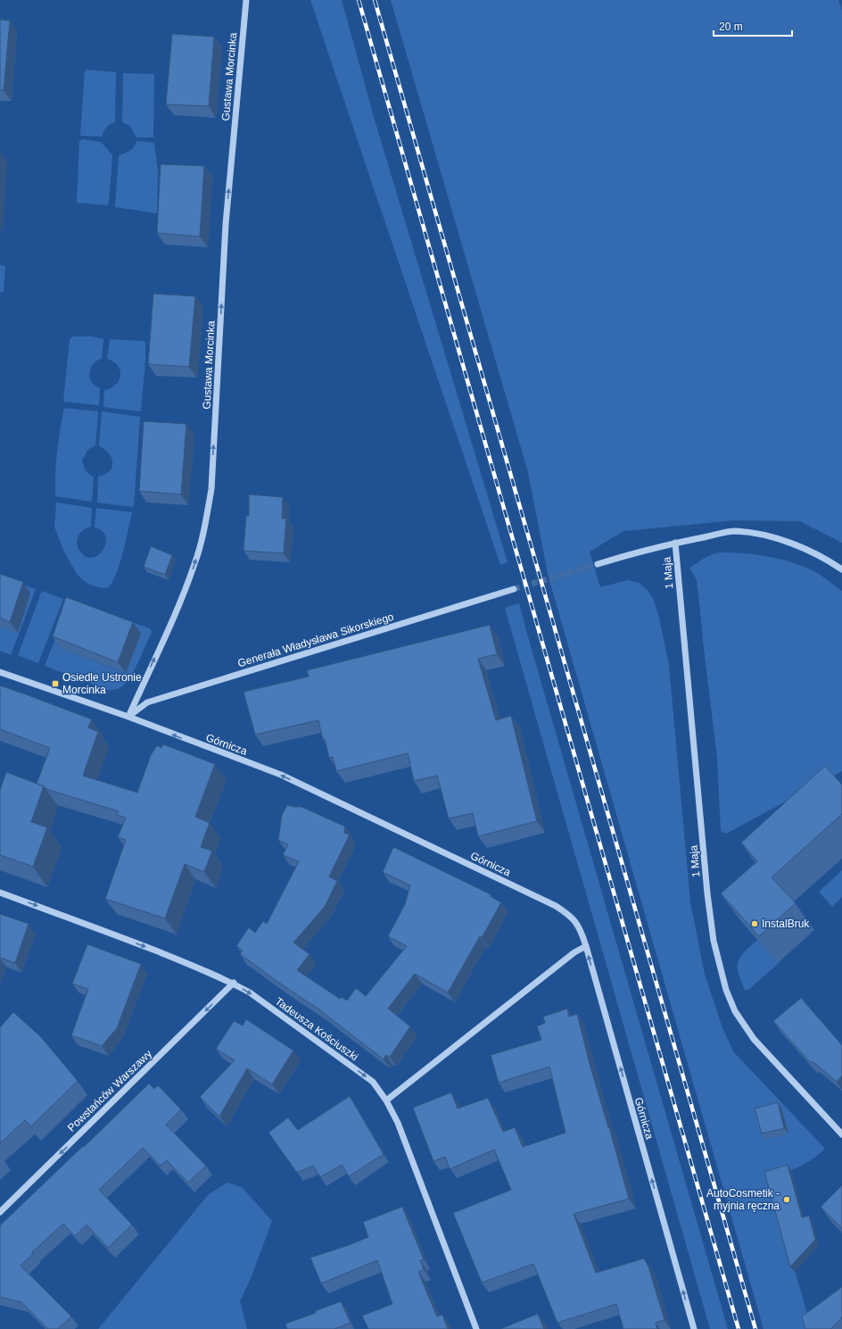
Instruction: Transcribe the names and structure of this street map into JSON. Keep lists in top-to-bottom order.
{
  "streets": {
    "street": [
      "Gustawa Morcinka",
      "1 Maja",
      "Generała Władysława Sikorskiego",
      "Górnicza",
      "Tadeusza Kościuszki",
      "Powstańców Warszawy"
    ]
  },
  "crossings": [
    ["Gustawa Morcinka", "Generała Władysława Sikorskiego"],
    ["Gustawa Morcinka", "Górnicza"],
    ["Generała Władysława Sikorskiego", "Górnicza"],
    ["Tadeusza Kościuszki", "Powstańców Warszawy"]
  ],
  "one_way": [
    "Gustawa Morcinka",
    "Górnicza",
    "Tadeusza Kościuszki",
    "Powstańców Warszawy"
  ],
  "places": {
    "transit": ["Osiedle Ustronie Morcinka"],
    "other": ["InstalBruk", "AutoCosmetik - myjnia ręczna"]
  },
  "scale_bar": "20 m"
}
